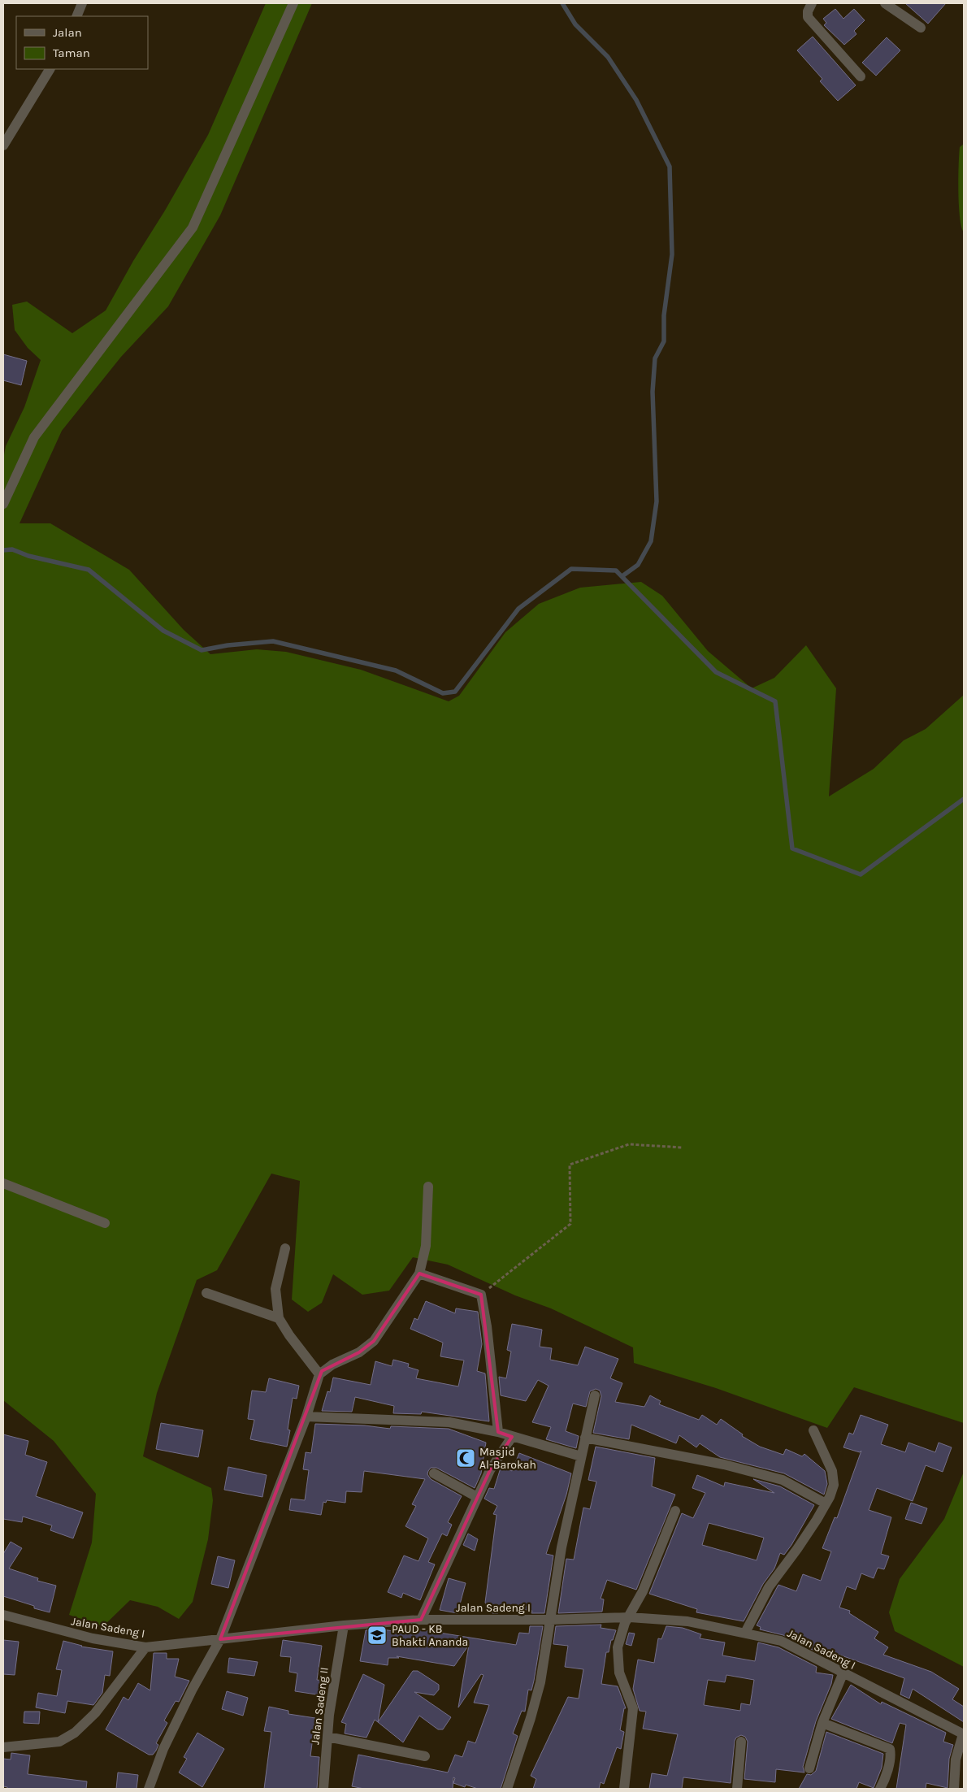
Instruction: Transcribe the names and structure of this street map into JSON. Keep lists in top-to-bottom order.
{
  "streets": {
    "street": ["Jalan Sadeng I", "Jalan Sadeng II"]
  },
  "crossings": [
    ["Jalan Sadeng I", "Jalan Sadeng II"]
  ],
  "places": {
    "mosque": ["Masjid Al-Barokah"],
    "school or university": ["PAUD - KB Bhakti Ananda"]
  },
  "legend": ["Jalan", "Taman"]
}
